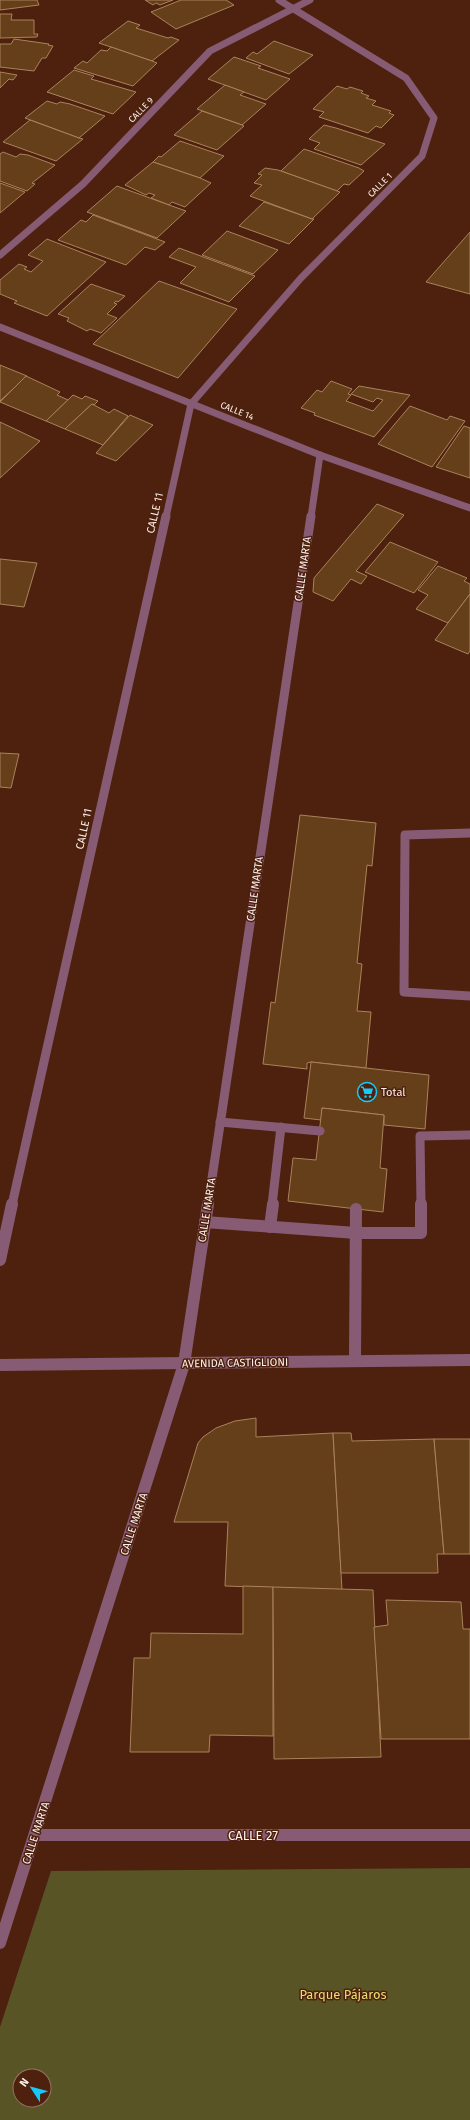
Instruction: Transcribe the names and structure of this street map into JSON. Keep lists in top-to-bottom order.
{
  "streets": {
    "street": [
      "CALLE 9",
      "CALLE 1",
      "CALLE 14",
      "CALLE 11",
      "CALLE MARTA",
      "AVENIDA CASTIGLIONI",
      "CALLE 27"
    ]
  },
  "crossings": [
    ["CALLE 9", "CALLE 1"],
    ["CALLE 1", "CALLE 14"],
    ["CALLE 1", "CALLE 11"],
    ["CALLE 14", "CALLE 11"],
    ["CALLE 14", "CALLE MARTA"],
    ["CALLE MARTA", "AVENIDA CASTIGLIONI"],
    ["CALLE MARTA", "CALLE 27"]
  ],
  "parks": ["Parque Pájaros"],
  "places": {
    "supermarket": ["Total"]
  },
  "north": "top left"
}
